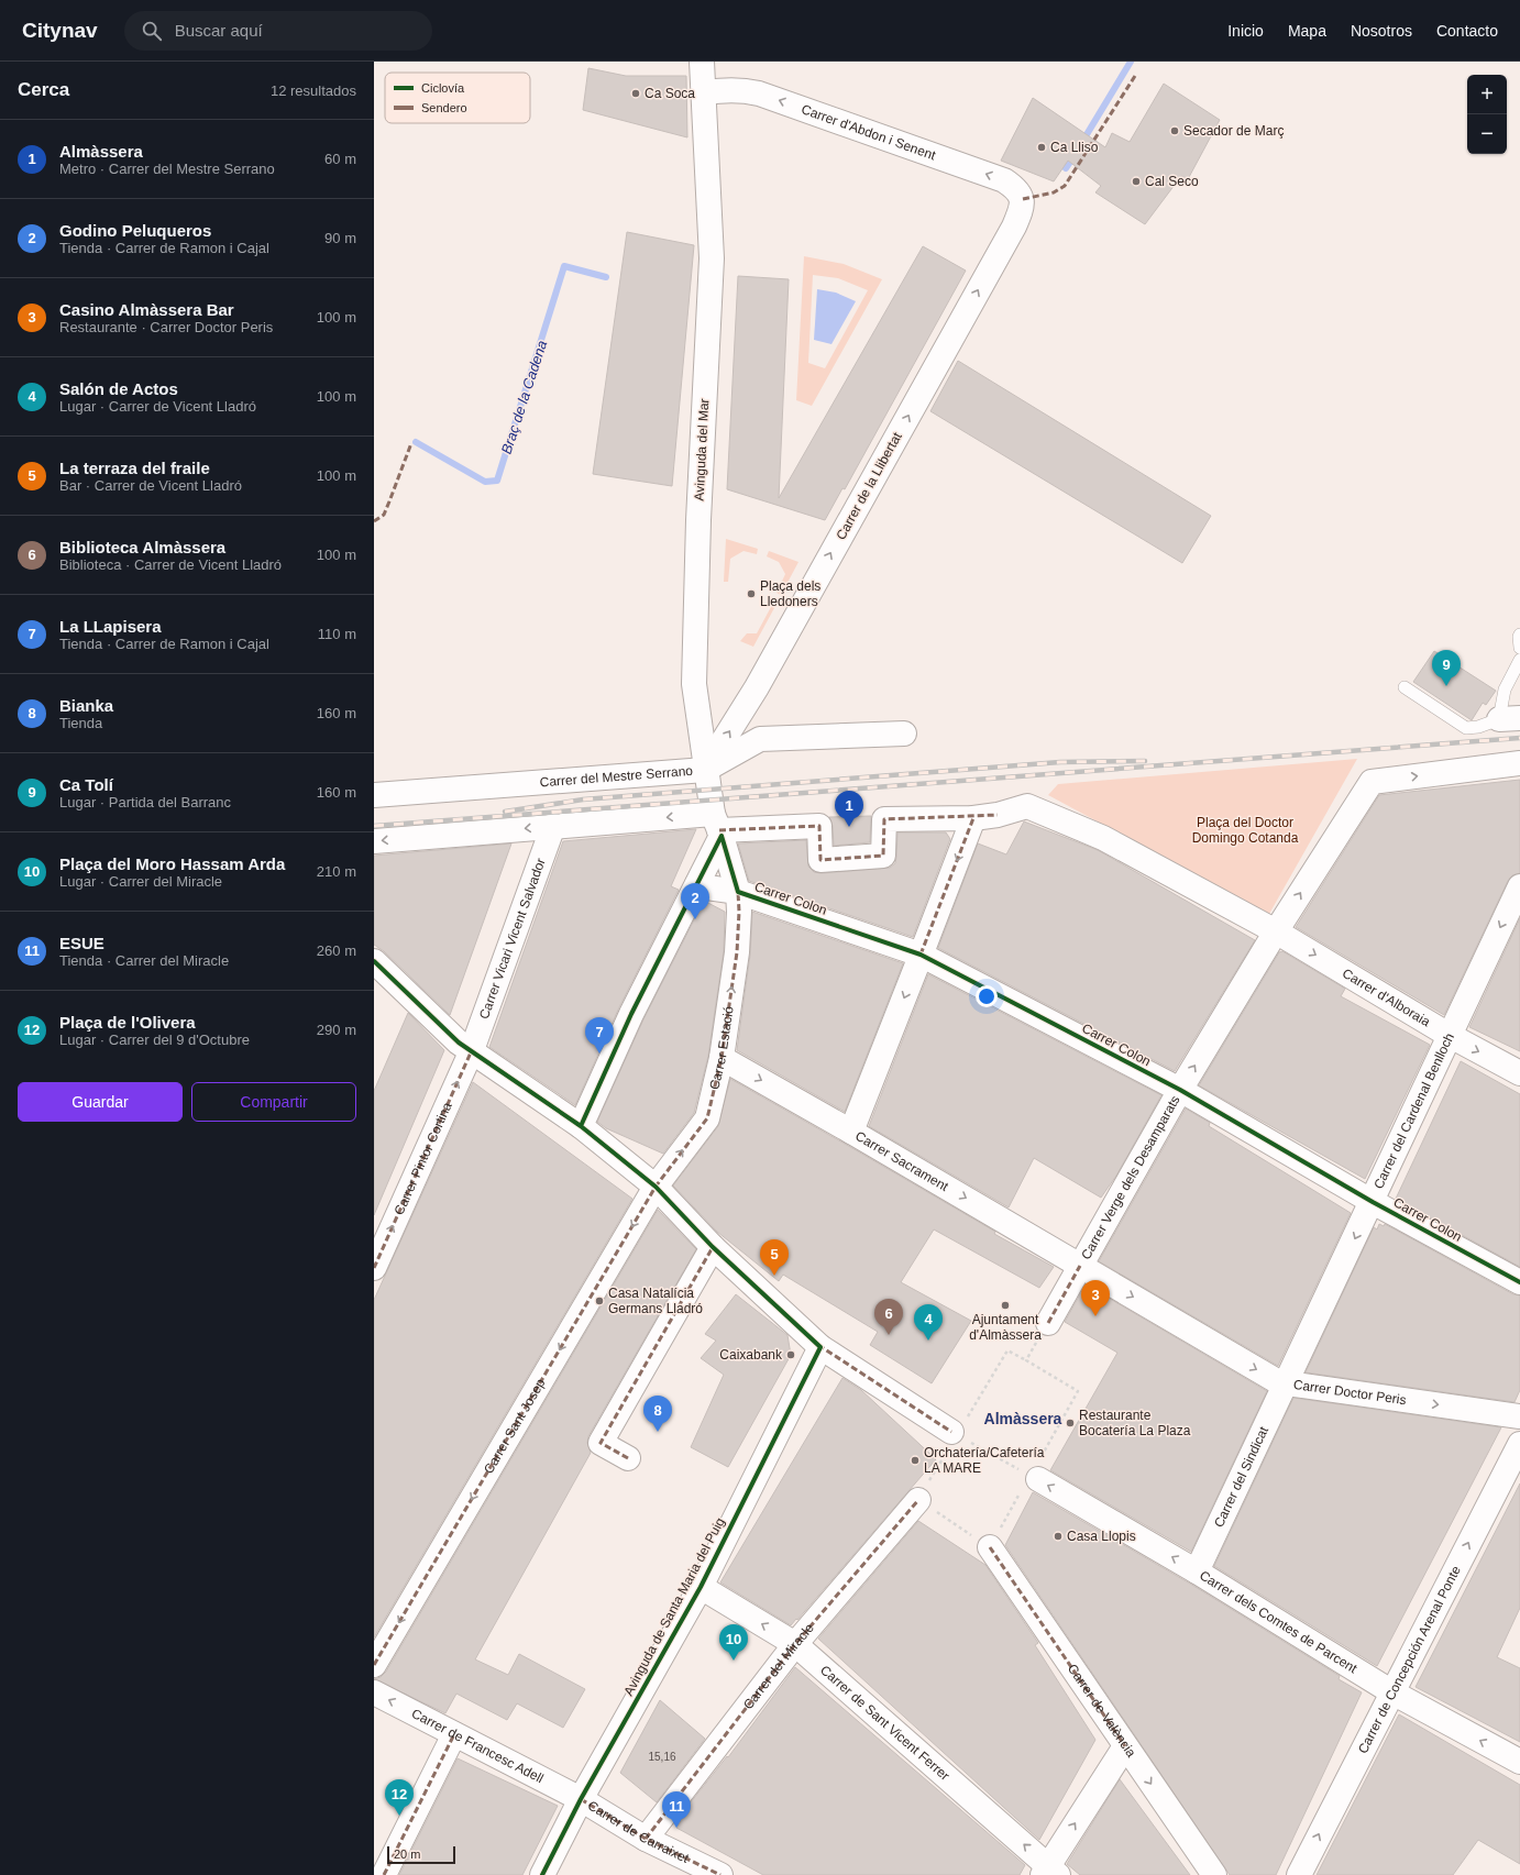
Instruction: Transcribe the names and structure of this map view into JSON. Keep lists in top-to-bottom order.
{
  "streets": {
    "street": [
      "Carrer d'Abdon i Senent",
      "Avinguda del Mar",
      "Carrer de la Llibertat",
      "Carrer del Mestre Serrano",
      "Carrer Colon",
      "Carrer Vicari Vicent Salvador",
      "Carrer d'Alboraia",
      "Carrer Estació",
      "Carrer del Cardenal Benlloch",
      "Carrer Pintor Cortina",
      "Carrer Sacrament",
      "Carrer Verge dels Desamparats",
      "Carrer Doctor Peris",
      "Carrer Sant Josep",
      "Carrer del Sindicat",
      "Avinguda de Santa Maria del Puig",
      "Carrer dels Comtes de Parcent",
      "Carrer de Concepción Arenal Ponte",
      "Carrer del Miracle",
      "Carrer de València",
      "Carrer de Sant Vicent Ferrer",
      "Carrer de Francesc Adell",
      "Carrer de Carraixet"
    ]
  },
  "crossings": [
    ["Carrer d'Abdon i Senent", "Avinguda del Mar"],
    ["Carrer d'Abdon i Senent", "Carrer de la Llibertat"],
    ["Avinguda del Mar", "Carrer de la Llibertat"],
    ["Avinguda del Mar", "Carrer del Mestre Serrano"],
    ["Avinguda del Mar", "Carrer Colon"],
    ["Carrer de la Llibertat", "Carrer del Mestre Serrano"],
    ["Carrer Colon", "Carrer Estació"],
    ["Carrer Colon", "Carrer del Cardenal Benlloch"],
    ["Carrer Colon", "Carrer Verge dels Desamparats"],
    ["Carrer Vicari Vicent Salvador", "Carrer Pintor Cortina"],
    ["Carrer d'Alboraia", "Carrer del Cardenal Benlloch"],
    ["Carrer d'Alboraia", "Carrer Verge dels Desamparats"],
    ["Carrer Estació", "Carrer Sacrament"],
    ["Carrer Estació", "Carrer Sant Josep"],
    ["Carrer del Cardenal Benlloch", "Carrer Doctor Peris"],
    ["Carrer del Cardenal Benlloch", "Carrer del Sindicat"],
    ["Carrer Sacrament", "Carrer Verge dels Desamparats"],
    ["Carrer Sacrament", "Carrer Doctor Peris"],
    ["Carrer Verge dels Desamparats", "Carrer Doctor Peris"],
    ["Carrer Doctor Peris", "Carrer del Sindicat"],
    ["Carrer del Sindicat", "Carrer dels Comtes de Parcent"],
    ["Avinguda de Santa Maria del Puig", "Carrer de Sant Vicent Ferrer"],
    ["Avinguda de Santa Maria del Puig", "Carrer de Francesc Adell"],
    ["Avinguda de Santa Maria del Puig", "Carrer de Carraixet"],
    ["Carrer dels Comtes de Parcent", "Carrer de Concepción Arenal Ponte"],
    ["Carrer del Miracle", "Carrer de Sant Vicent Ferrer"],
    ["Carrer del Miracle", "Carrer de Carraixet"],
    ["Carrer de Francesc Adell", "Carrer de Carraixet"]
  ],
  "one_way": [
    "Carrer d'Abdon i Senent",
    "Carrer de la Llibertat",
    "Carrer d'Alboraia",
    "Carrer del Cardenal Benlloch",
    "Carrer Pintor Cortina",
    "Carrer Verge dels Desamparats",
    "Carrer Doctor Peris",
    "Carrer Sant Josep",
    "Carrer dels Comtes de Parcent",
    "Carrer de Concepción Arenal Ponte",
    "Carrer de València",
    "Carrer de Sant Vicent Ferrer",
    "Carrer de Francesc Adell"
  ],
  "districts": ["Almàssera"],
  "water": ["Braç de la Cadena"],
  "parks": ["Plaça del Doctor Domingo Cotanda"],
  "places": [
    "Ca Soca",
    "Secador de Març",
    "Ca Lliso",
    "Cal Seco",
    "Plaça dels Lledoners",
    "Casa Natalícia Germans Lladró",
    "Ajuntament d'Almàssera",
    "Caixabank",
    "Restaurante Bocatería La Plaza",
    "Orchatería/Cafetería LA MARE",
    "Casa Llopis"
  ],
  "house_numbers": ["15,16"],
  "legend": ["Ciclovía", "Sendero"],
  "scale_bar": "20 m",
  "page": {
    "header": "Citynav",
    "search": "Buscar aquí",
    "nav": [
      "Inicio",
      "Mapa",
      "Nosotros",
      "Contacto"
    ],
    "heading": ["Cerca", "12 resultados"],
    "map_buttons": ["+", "−"],
    "list": [
      {
        "mark": "1",
        "name": "Almàssera",
        "note": "Metro · Carrer del Mestre Serrano",
        "value": "60 m"
      },
      {
        "mark": "2",
        "name": "Godino Peluqueros",
        "note": "Tienda · Carrer de Ramon i Cajal",
        "value": "90 m"
      },
      {
        "mark": "3",
        "name": "Casino Almàssera Bar",
        "note": "Restaurante · Carrer Doctor Peris",
        "value": "100 m"
      },
      {
        "mark": "4",
        "name": "Salón de Actos",
        "note": "Lugar · Carrer de Vicent Lladró",
        "value": "100 m"
      },
      {
        "mark": "5",
        "name": "La terraza del fraile",
        "note": "Bar · Carrer de Vicent Lladró",
        "value": "100 m"
      },
      {
        "mark": "6",
        "name": "Biblioteca Almàssera",
        "note": "Biblioteca · Carrer de Vicent Lladró",
        "value": "100 m"
      },
      {
        "mark": "7",
        "name": "La LLapisera",
        "note": "Tienda · Carrer de Ramon i Cajal",
        "value": "110 m"
      },
      {
        "mark": "8",
        "name": "Bianka",
        "note": "Tienda",
        "value": "160 m"
      },
      {
        "mark": "9",
        "name": "Ca Tolí",
        "note": "Lugar · Partida del Barranc",
        "value": "160 m"
      },
      {
        "mark": "10",
        "name": "Plaça del Moro Hassam Arda",
        "note": "Lugar · Carrer del Miracle",
        "value": "210 m"
      },
      {
        "mark": "11",
        "name": "ESUE",
        "note": "Tienda · Carrer del Miracle",
        "value": "260 m"
      },
      {
        "mark": "12",
        "name": "Plaça de l'Olivera",
        "note": "Lugar · Carrer del 9 d'Octubre",
        "value": "290 m"
      }
    ],
    "pins": [
      "9",
      "1",
      "2",
      "7",
      "5",
      "3",
      "6",
      "4",
      "8",
      "10",
      "12",
      "11"
    ],
    "buttons": ["Guardar", "Compartir"],
    "scale": "20 m"
  }
}
